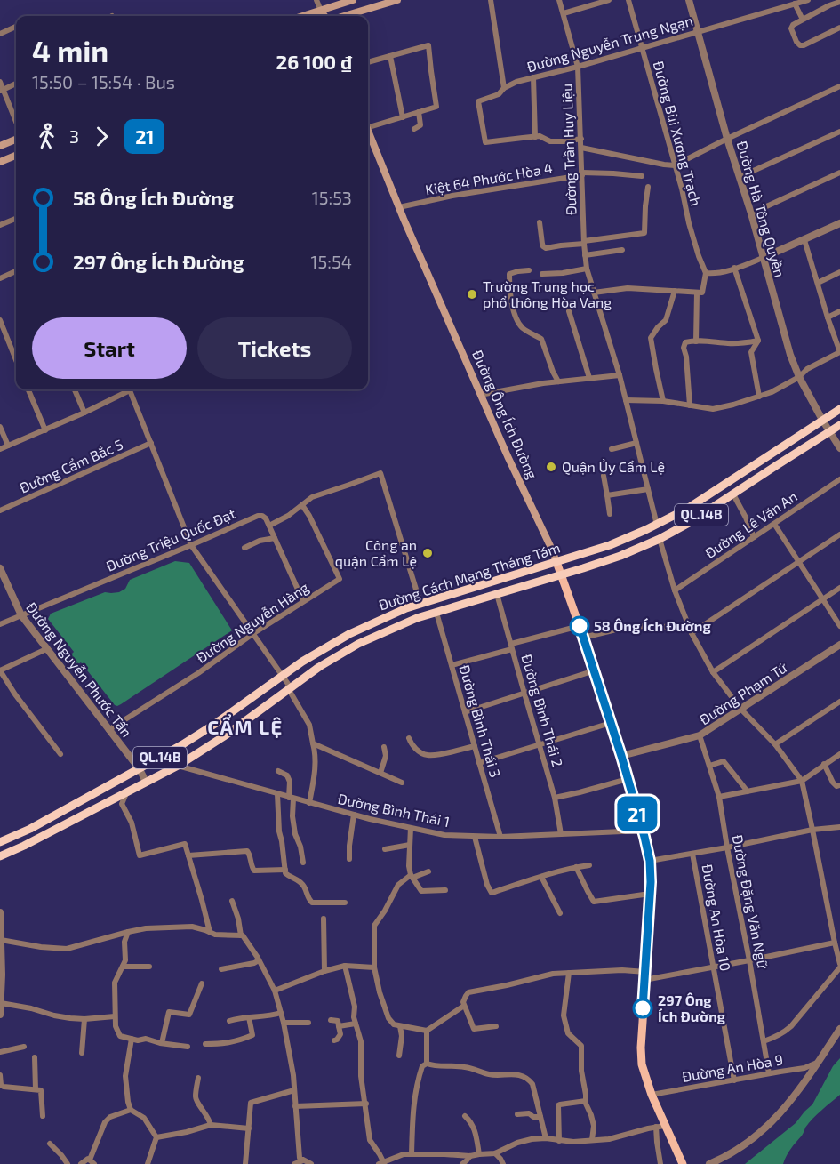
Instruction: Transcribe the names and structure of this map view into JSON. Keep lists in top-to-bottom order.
{
  "streets": {
    "highway": ["QL.14B", "Đường Cách Mạng Tháng Tám"],
    "main road": ["Đường Ông Ích Đường"],
    "street": [
      "Đường Nguyễn Trung Ngạn",
      "Đường Bùi Xương Trạch",
      "Đường Trần Huy Liệu",
      "Kiệt 64 Phước Hòa 4",
      "Đường Hà Tông Quyền",
      "Đường Cẩm Bắc 5",
      "Đường Lê Văn An",
      "Đường Triệu Quốc Đạt",
      "Đường Nguyễn Hàng",
      "Đường Nguyễn Phước Tấn",
      "Đường Phạm Tứ",
      "Đường Bình Thái 2",
      "Đường Bình Thái 3",
      "Đường Bình Thái 1",
      "Đường Đặng Văn Ngữ",
      "Đường An Hòa 10",
      "Đường An Hòa 9"
    ]
  },
  "crossings": [
    ["Đường Nguyễn Trung Ngạn", "Đường Bùi Xương Trạch"],
    ["Đường Nguyễn Trung Ngạn", "Đường Trần Huy Liệu"],
    ["Đường Nguyễn Trung Ngạn", "Đường Hà Tông Quyền"],
    ["Đường Trần Huy Liệu", "Kiệt 64 Phước Hòa 4"],
    ["Đường Trần Huy Liệu", "Đường Cách Mạng Tháng Tám"],
    ["Kiệt 64 Phước Hòa 4", "Đường Ông Ích Đường"],
    ["Đường Hà Tông Quyền", "Đường Cách Mạng Tháng Tám"],
    ["Đường Ông Ích Đường", "Đường Cách Mạng Tháng Tám"],
    ["Đường Ông Ích Đường", "Đường Phạm Tứ"],
    ["Đường Ông Ích Đường", "Đường Bình Thái 1"],
    ["Đường Ông Ích Đường", "Đường An Hòa 9"],
    ["Đường Triệu Quốc Đạt", "Đường Nguyễn Phước Tấn"],
    ["Đường Cách Mạng Tháng Tám", "Đường Nguyễn Phước Tấn"],
    ["Đường Cách Mạng Tháng Tám", "Đường Bình Thái 2"],
    ["Đường Cách Mạng Tháng Tám", "Đường Bình Thái 3"],
    ["Đường Cách Mạng Tháng Tám", "Đường Bình Thái 1"],
    ["Đường Nguyễn Hàng", "Đường Nguyễn Phước Tấn"],
    ["Đường Phạm Tứ", "Đường Đặng Văn Ngữ"],
    ["Đường Bình Thái 2", "Đường Bình Thái 1"],
    ["Đường Bình Thái 3", "Đường Bình Thái 1"],
    ["Đường Đặng Văn Ngữ", "Đường An Hòa 9"],
    ["Đường An Hòa 10", "Đường An Hòa 9"]
  ],
  "districts": ["CẨM LỆ"],
  "places": [
    "Trường Trung học phổ thông Hòa Vang",
    "Quận Ủy Cẩm Lệ",
    "Công an quận Cẩm Lệ",
    "58 Ông Ích Đường",
    "297 Ông Ích Đường"
  ],
  "lines": ["bus line 21"],
  "page": {
    "on_map": "21",
    "heading": ["4 min", "15:50 – 15:54 · Bus", "26 100 ₫"],
    "legs": ["3", "21"],
    "list": [
      {
        "name": "58 Ông Ích Đường",
        "value": "15:53"
      },
      {
        "name": "297 Ông Ích Đường",
        "value": "15:54"
      }
    ],
    "buttons": ["Start", "Tickets"]
  }
}
